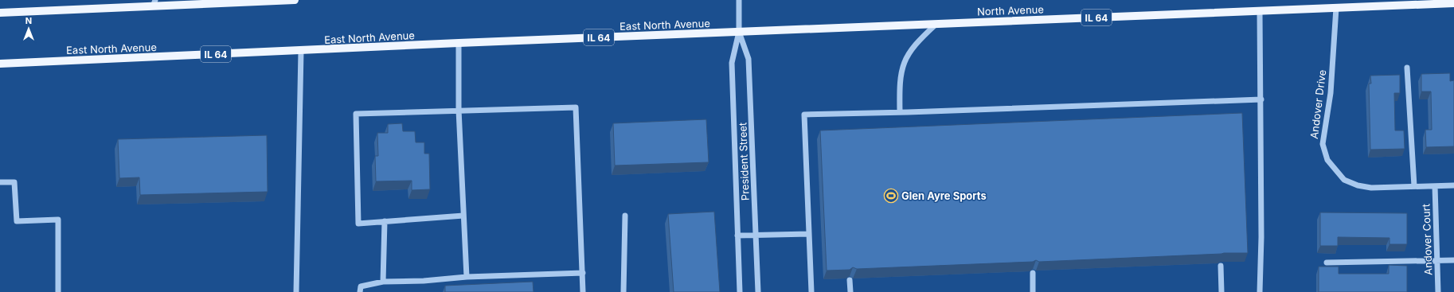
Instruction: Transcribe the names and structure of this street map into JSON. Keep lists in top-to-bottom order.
{
  "streets": {
    "main road": ["North Avenue", "IL 64", "East North Avenue"],
    "street": ["Andover Drive", "President Street", "Andover Court"]
  },
  "crossings": [
    ["North Avenue", "East North Avenue"],
    ["North Avenue", "Andover Drive"],
    ["North Avenue", "President Street"],
    ["East North Avenue", "President Street"],
    ["Andover Drive", "Andover Court"]
  ],
  "places": {
    "sports": ["Glen Ayre Sports"]
  },
  "north": "top"
}
